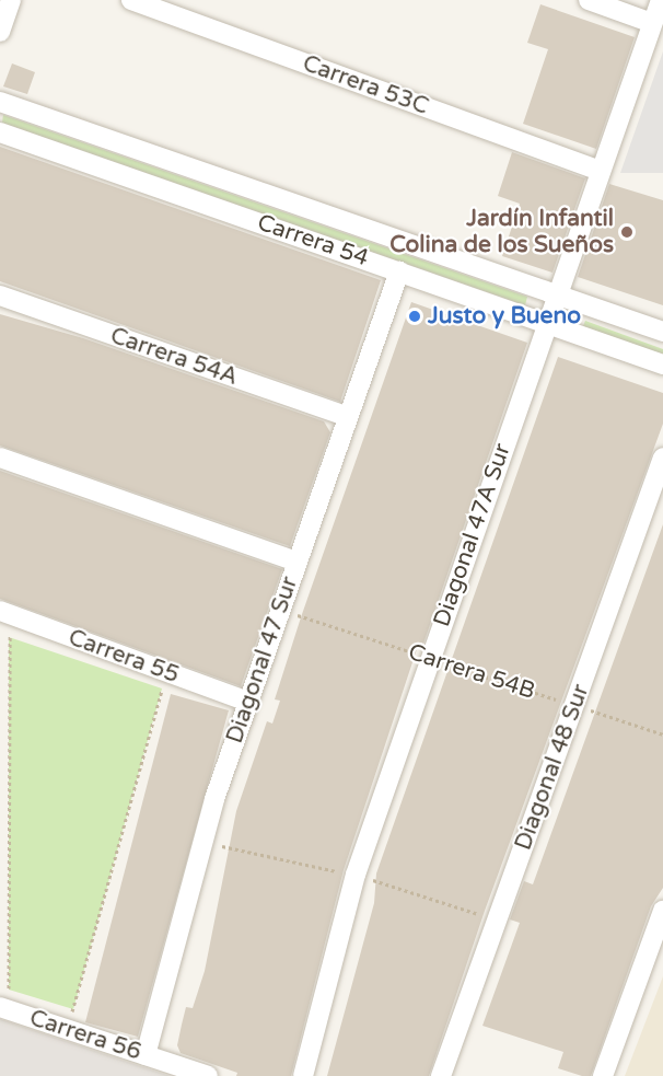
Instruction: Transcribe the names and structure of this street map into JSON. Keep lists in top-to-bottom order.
{
  "streets": {
    "street": [
      "Carrera 53C",
      "Carrera 54",
      "Carrera 54A",
      "Diagonal 47A Sur",
      "Carrera 55",
      "Diagonal 47 Sur",
      "Diagonal 48 Sur",
      "Carrera 56"
    ],
    "path": ["Carrera 54B"]
  },
  "crossings": [
    ["Carrera 53C", "Diagonal 47A Sur"],
    ["Carrera 54", "Diagonal 47A Sur"],
    ["Carrera 54", "Diagonal 47 Sur"],
    ["Carrera 54A", "Diagonal 47 Sur"],
    ["Diagonal 47A Sur", "Carrera 54B"],
    ["Carrera 55", "Diagonal 47 Sur"],
    ["Diagonal 47 Sur", "Carrera 54B"],
    ["Diagonal 47 Sur", "Carrera 56"],
    ["Carrera 54B", "Diagonal 48 Sur"]
  ],
  "places": ["Jardín Infantil Colina de los Sueños", "Justo y Bueno"]
}
